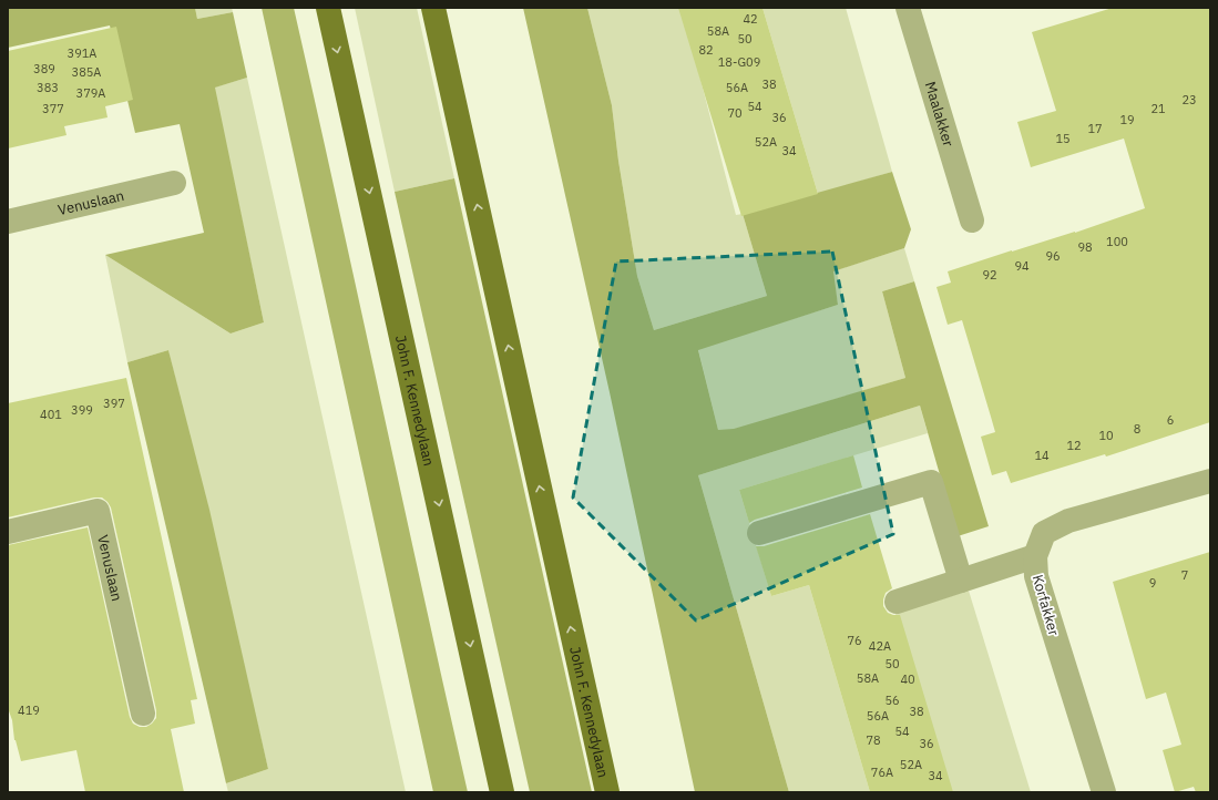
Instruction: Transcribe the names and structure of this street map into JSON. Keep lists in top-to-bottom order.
{
  "streets": {
    "main road": ["John F. Kennedylaan"],
    "street": ["Maalakker", "Venuslaan", "Korfakker"]
  },
  "house_numbers": [
    "42",
    "58A",
    "50",
    "82",
    "391A",
    "18-G09",
    "389",
    "385A",
    "38",
    "383",
    "56A",
    "379A",
    "23",
    "54",
    "377",
    "21",
    "70",
    "36",
    "19",
    "17",
    "15",
    "52A",
    "34",
    "100",
    "98",
    "96",
    "94",
    "92",
    "397",
    "399",
    "401",
    "6",
    "8",
    "10",
    "12",
    "14",
    "7",
    "9",
    "76",
    "42A",
    "50",
    "58A",
    "40",
    "56",
    "419",
    "38",
    "56A",
    "54",
    "78",
    "36",
    "52A",
    "76A",
    "34"
  ]
}
